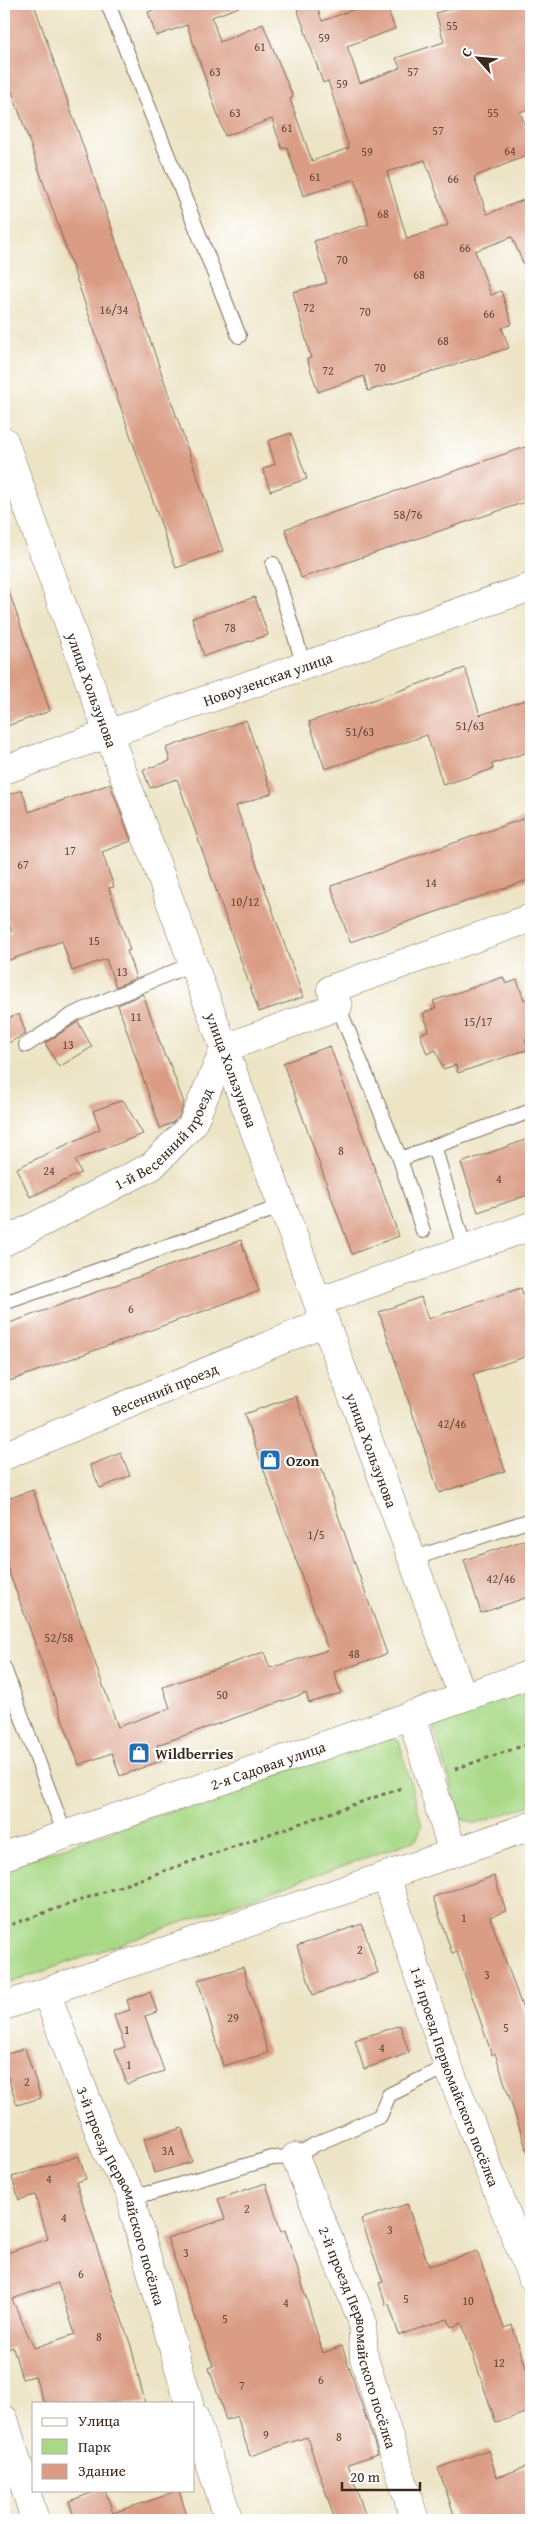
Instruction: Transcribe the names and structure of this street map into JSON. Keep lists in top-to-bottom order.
{
  "streets": {
    "street": [
      "Новоузенская улица",
      "улица Хользунова",
      "1-й Весенний проезд",
      "Весенний проезд",
      "2-я Садовая улица",
      "1-й проезд Первомайского посёлка",
      "3-й проезд Первомайского посёлка",
      "2-й проезд Первомайского посёлка"
    ]
  },
  "crossings": [
    ["Новоузенская улица", "улица Хользунова"],
    ["улица Хользунова", "1-й Весенний проезд"],
    ["улица Хользунова", "Весенний проезд"],
    ["улица Хользунова", "2-я Садовая улица"]
  ],
  "places": {
    "shop": ["Ozon", "Wildberries"]
  },
  "house_numbers": [
    "55",
    "59",
    "61",
    "63",
    "57",
    "59",
    "63",
    "55",
    "61",
    "57",
    "64",
    "59",
    "61",
    "66",
    "68",
    "66",
    "70",
    "68",
    "72",
    "16/34",
    "70",
    "66",
    "68",
    "70",
    "72",
    "58/76",
    "78",
    "51/63",
    "51/63",
    "17",
    "67",
    "14",
    "10/12",
    "15",
    "13",
    "11",
    "15/17",
    "13",
    "8",
    "24",
    "4",
    "6",
    "42/46",
    "1/5",
    "42/46",
    "52/58",
    "48",
    "50",
    "1",
    "2",
    "3",
    "29",
    "5",
    "1",
    "4",
    "1",
    "2",
    "3А",
    "4",
    "2",
    "4",
    "3",
    "3",
    "6",
    "5",
    "10",
    "4",
    "5",
    "8",
    "12",
    "6",
    "7",
    "9",
    "8"
  ],
  "legend": ["Улица", "Парк", "Здание"],
  "scale_bar": "20 m",
  "north": "top left"
}
